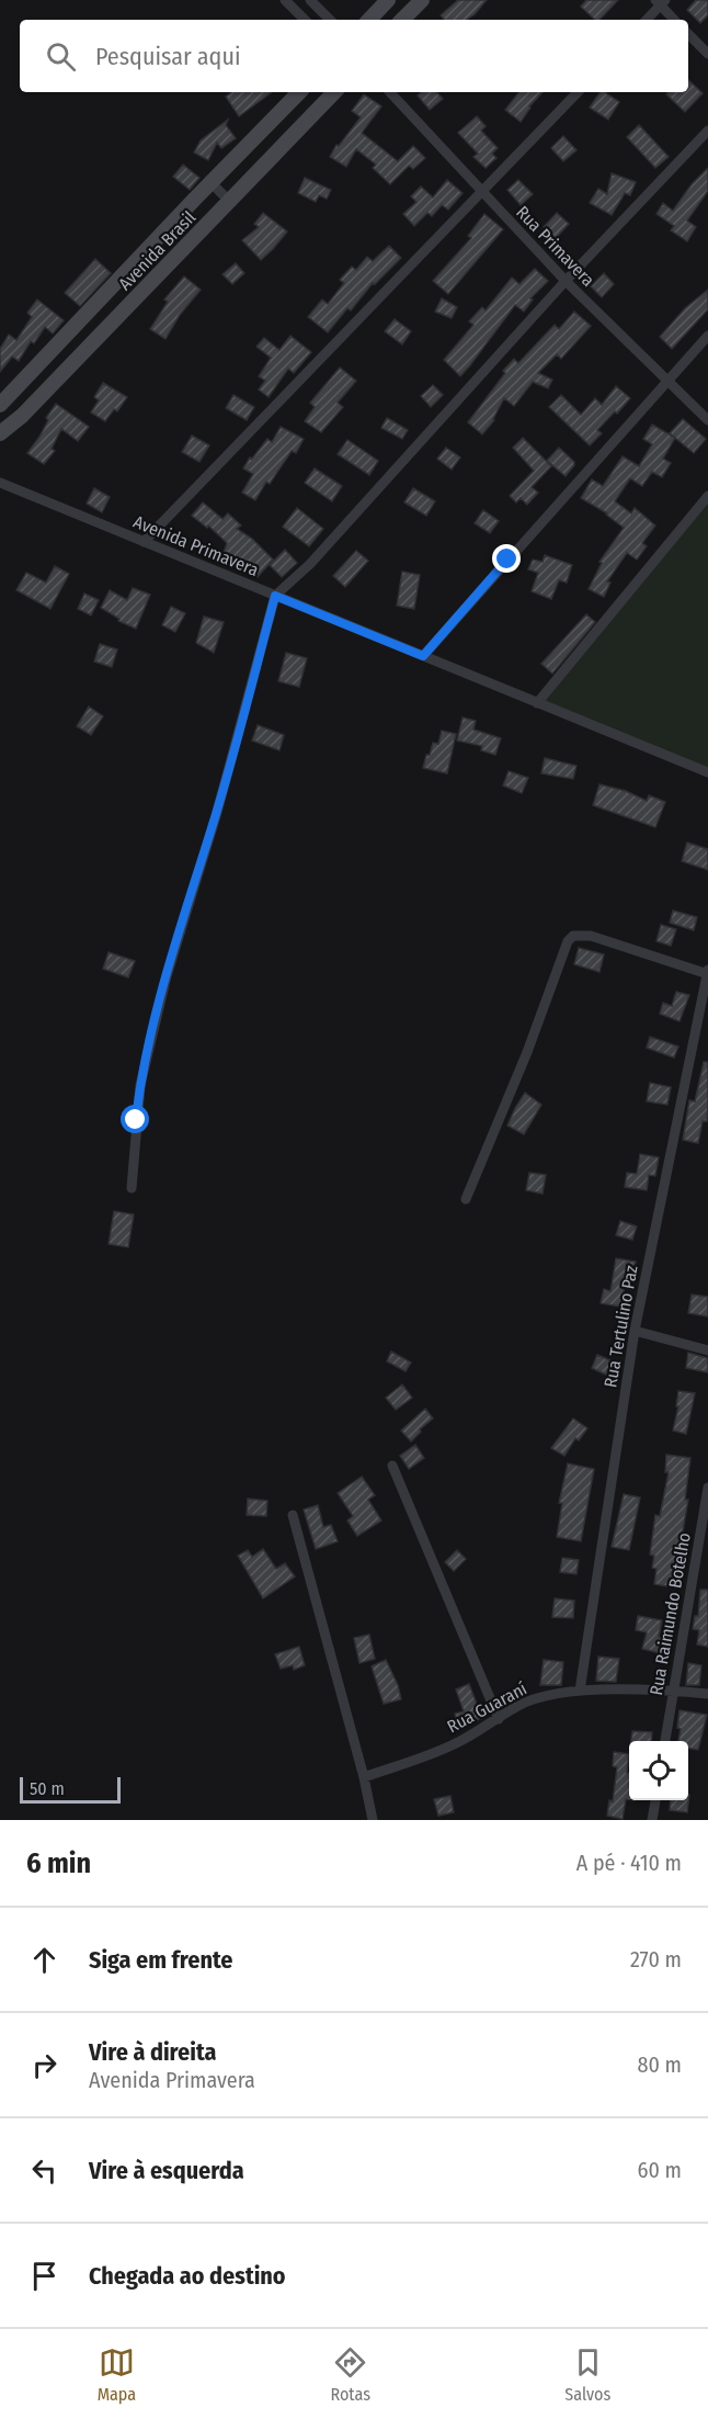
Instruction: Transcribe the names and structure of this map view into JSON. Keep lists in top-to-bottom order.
{
  "streets": {
    "street": [
      "Rua Primavera",
      "Avenida Brasil",
      "Avenida Primavera",
      "Rua Tertulino Paz",
      "Rua Raimundo Botelho",
      "Rua Guaraní"
    ]
  },
  "crossings": [
    ["Rua Tertulino Paz", "Rua Guaraní"],
    ["Rua Raimundo Botelho", "Rua Guaraní"]
  ],
  "scale_bar": "50 m",
  "page": {
    "search": "Pesquisar aqui",
    "scale": "50 m",
    "heading": ["6 min", "A pé · 410 m"],
    "list": [
      ["Siga em frente", "270 m"],
      ["Vire à direita", "Avenida Primavera", "80 m"],
      ["Vire à esquerda", "60 m"],
      "Chegada ao destino"
    ],
    "nav": ["Mapa", "Rotas", "Salvos"]
  }
}
